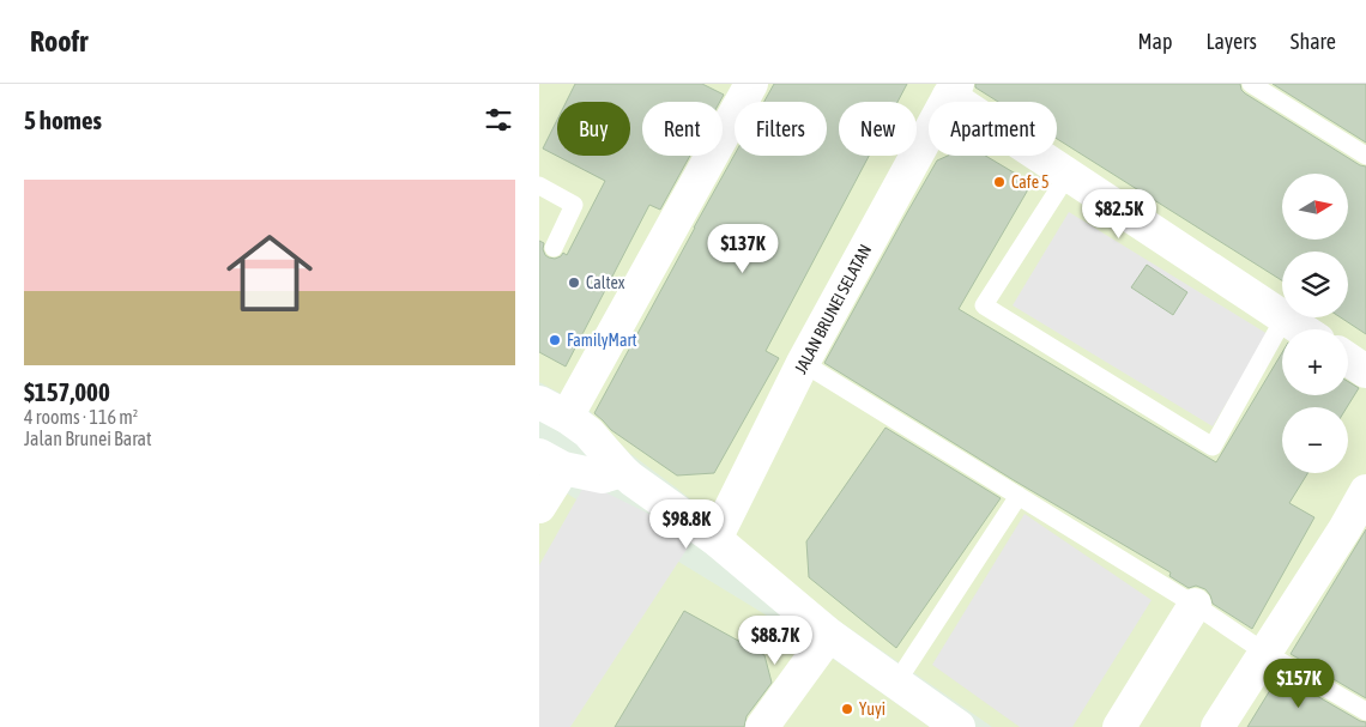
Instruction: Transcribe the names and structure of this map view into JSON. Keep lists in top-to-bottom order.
{
  "streets": {
    "street": ["JALAN BRUNEI SELATAN"]
  },
  "places": [
    "Cafe 5",
    "Caltex",
    "FamilyMart",
    "Yuyi"
  ],
  "north": "right",
  "page": {
    "header": "Roofr",
    "nav": ["Map", "Layers", "Share"],
    "heading": "5 homes",
    "chip": [
      "Buy",
      "Rent",
      "Filters",
      "New",
      "Apartment"
    ],
    "list": [
      {
        "name": "$157,000",
        "note": "4 rooms · 116 m² · Jalan Brunei Barat"
      }
    ],
    "map_buttons": ["+", "−"],
    "price": [
      "$82.5K",
      "$137K",
      "$98.8K",
      "$88.7K",
      "$157K"
    ]
  }
}
